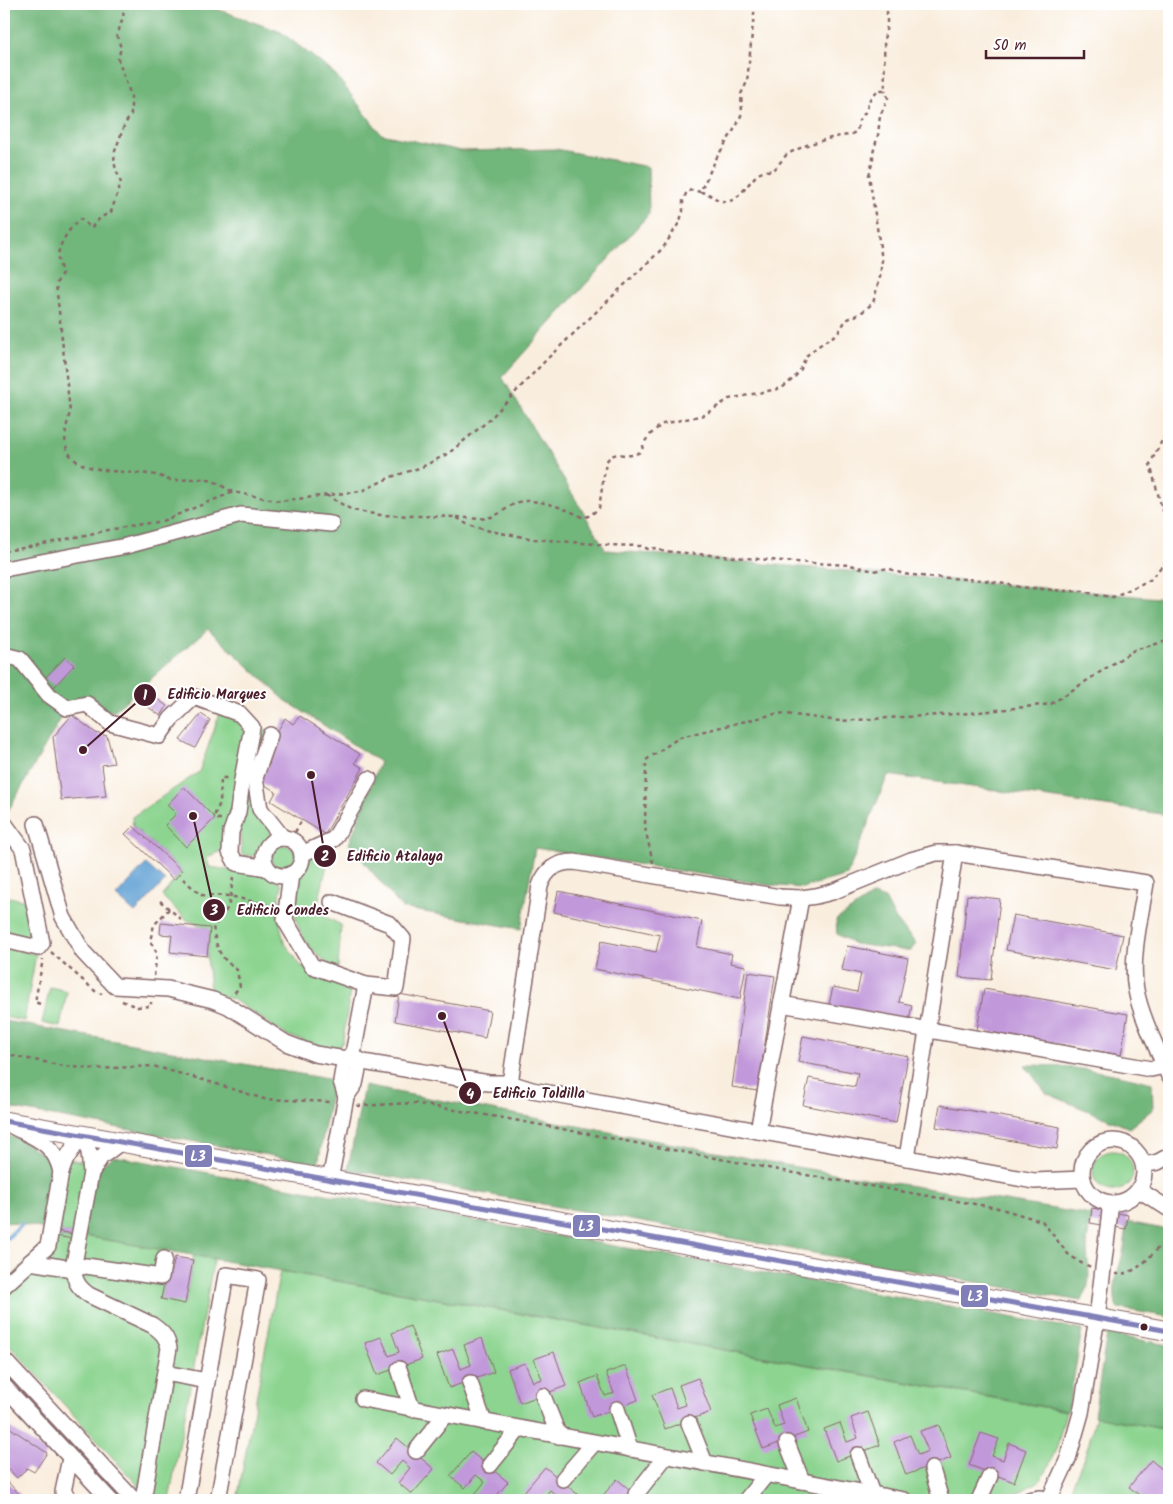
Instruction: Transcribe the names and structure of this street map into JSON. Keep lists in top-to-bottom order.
{
  "places": [
    "Edificio Marques",
    "Edificio Atalaya",
    "Edificio Condes",
    "Edificio Toldilla"
  ],
  "lines": ["transit line L3"],
  "scale_bar": "50 m"
}
